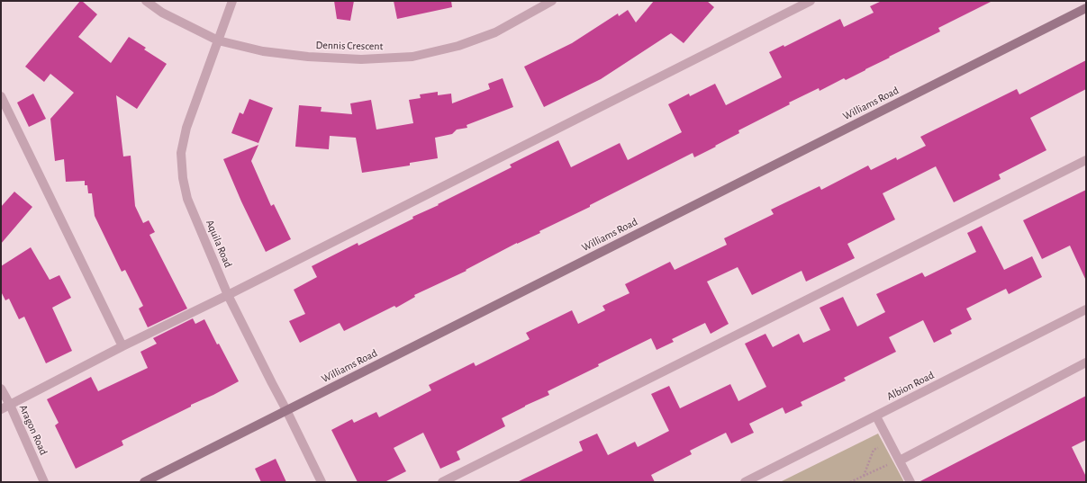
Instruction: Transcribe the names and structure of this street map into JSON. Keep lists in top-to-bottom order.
{
  "streets": {
    "street": [
      "Dennis Crescent",
      "Williams Road",
      "Aquila Road",
      "Albion Road",
      "Aragon Road"
    ]
  },
  "crossings": [
    ["Dennis Crescent", "Aquila Road"],
    ["Williams Road", "Aquila Road"]
  ]
}
